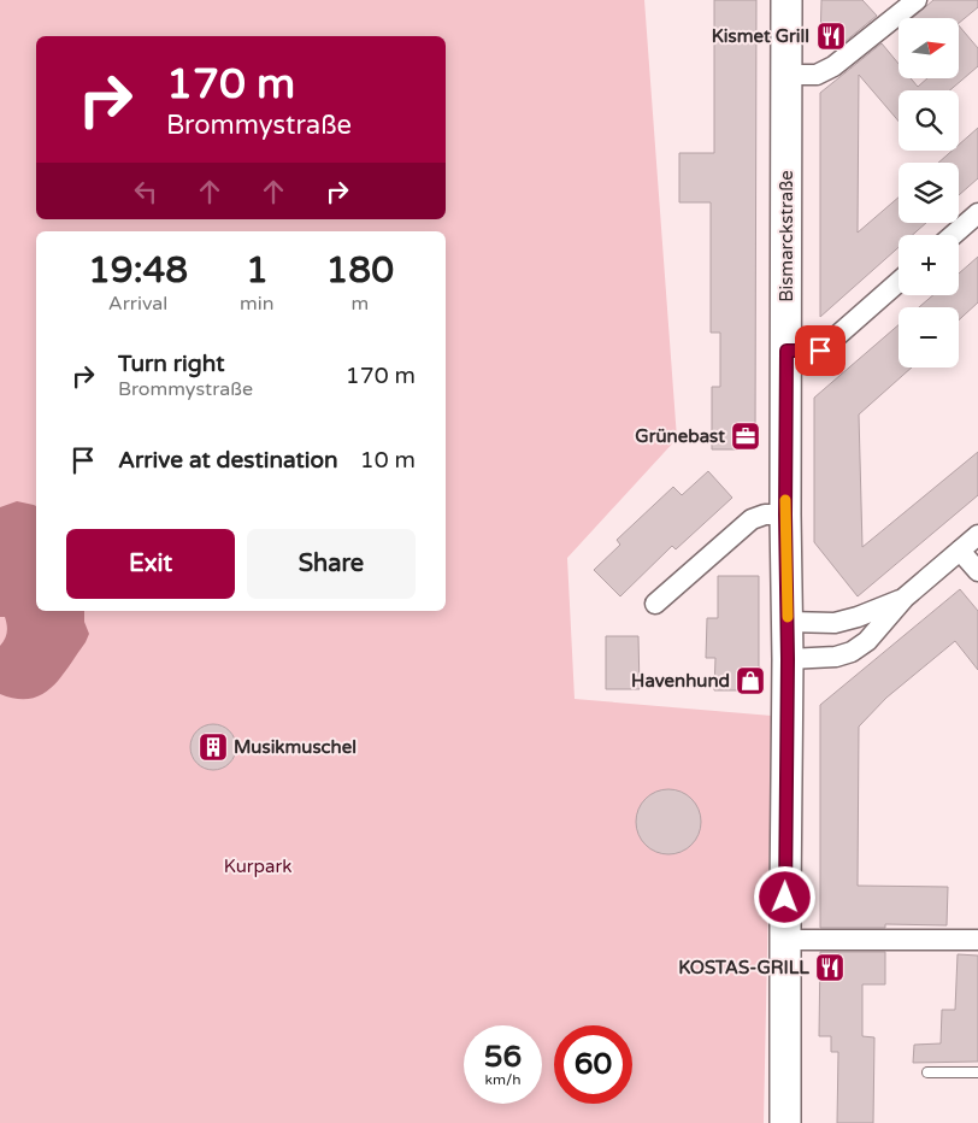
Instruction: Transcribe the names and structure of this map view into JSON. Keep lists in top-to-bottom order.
{
  "streets": {
    "main road": ["Bismarckstraße"]
  },
  "parks": ["Kurpark"],
  "places": {
    "restaurant": ["Kismet Grill", "KOSTAS-GRILL"],
    "office": ["Grünebast"],
    "shop": ["Havenhund"],
    "building": ["Musikmuschel"]
  },
  "north": "right",
  "page": {
    "map_buttons": ["+", "−"],
    "turn": ["170 m", "Brommystraße"],
    "eta": [
      "19:48",
      "Arrival",
      "1",
      "min",
      "180",
      "m"
    ],
    "list": [
      {
        "name": "Turn right",
        "note": "Brommystraße",
        "value": "170 m"
      },
      {
        "name": "Arrive at destination",
        "value": "10 m"
      }
    ],
    "buttons": ["Exit", "Share"],
    "speed": "56 km/h",
    "limit": "60"
  }
}
